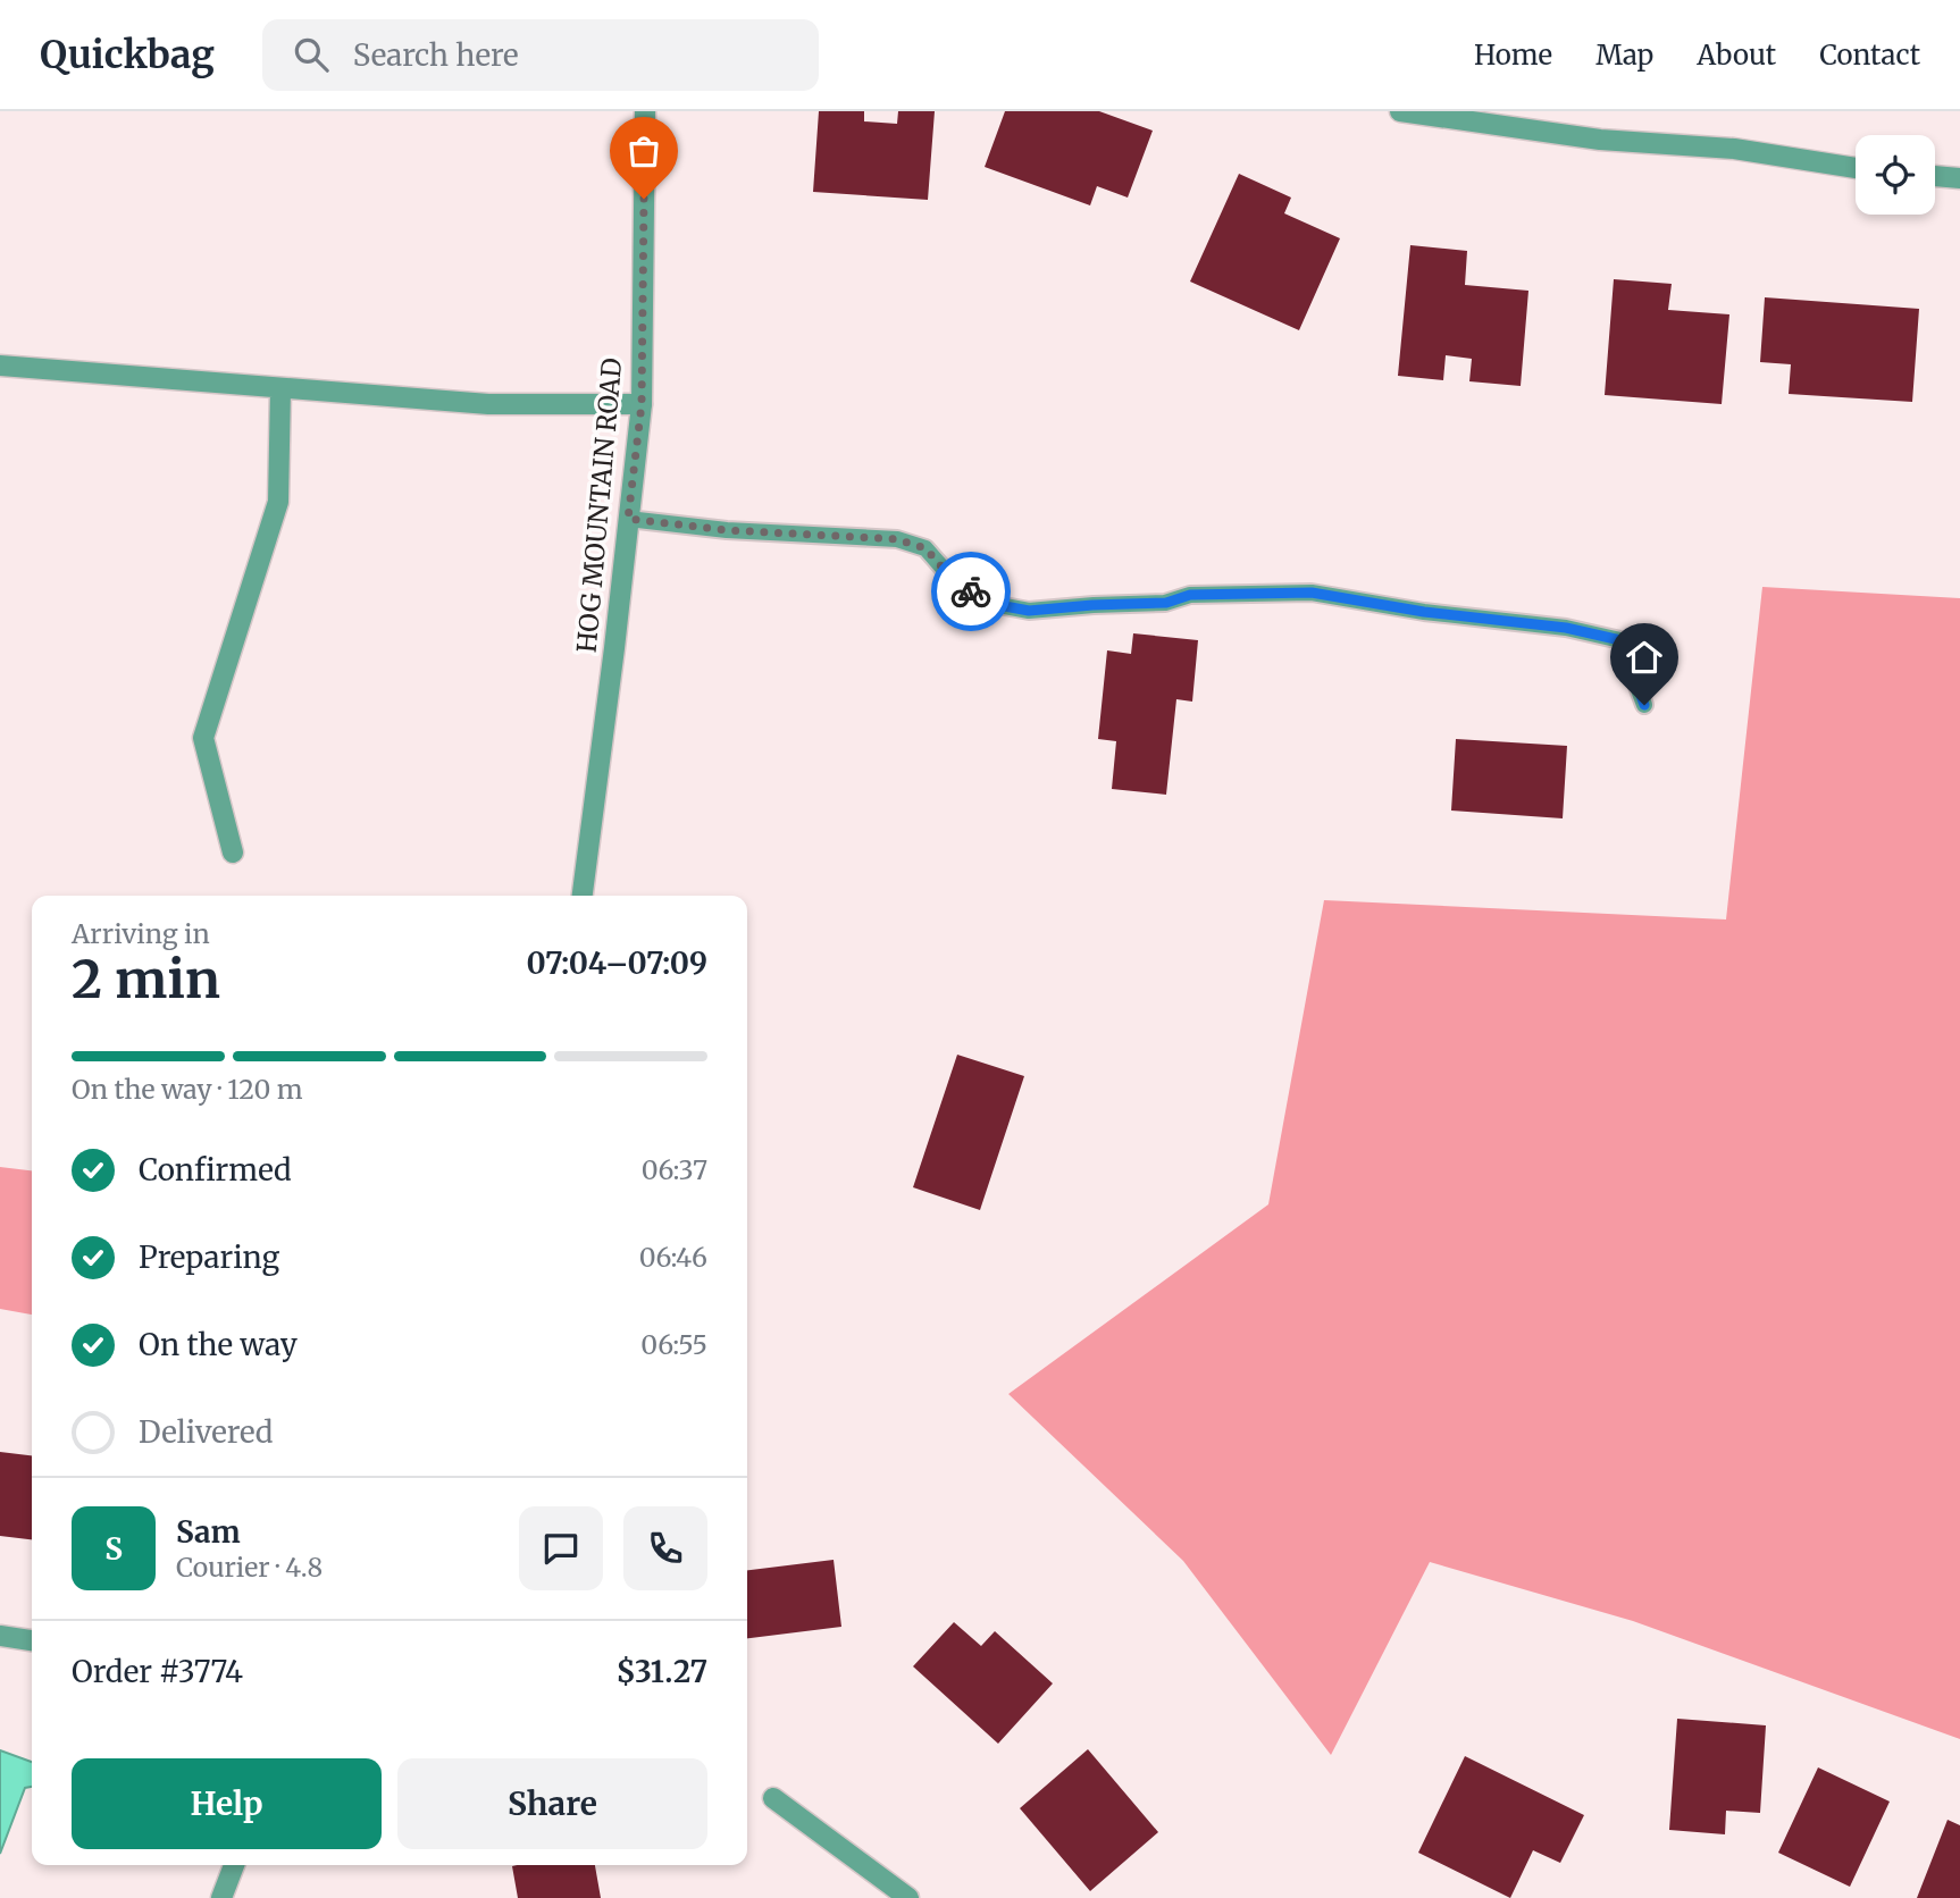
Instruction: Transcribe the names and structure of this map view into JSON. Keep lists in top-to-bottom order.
{
  "streets": {
    "street": ["HOG MOUNTAIN ROAD"]
  },
  "page": {
    "header": "Quickbag",
    "search": "Search here",
    "nav": [
      "Home",
      "Map",
      "About",
      "Contact"
    ],
    "heading": ["2 min", "Arriving in", "07:04–07:09"],
    "panel": [
      "Sam",
      "Courier · 4.8",
      "Order #3774",
      "$31.27"
    ],
    "bar": "On the way · 120 m",
    "list": [
      ["Confirmed", "06:37"],
      ["Preparing", "06:46"],
      ["On the way", "06:55"],
      "Delivered"
    ],
    "round": "S",
    "buttons": ["Help", "Share"]
  }
}
